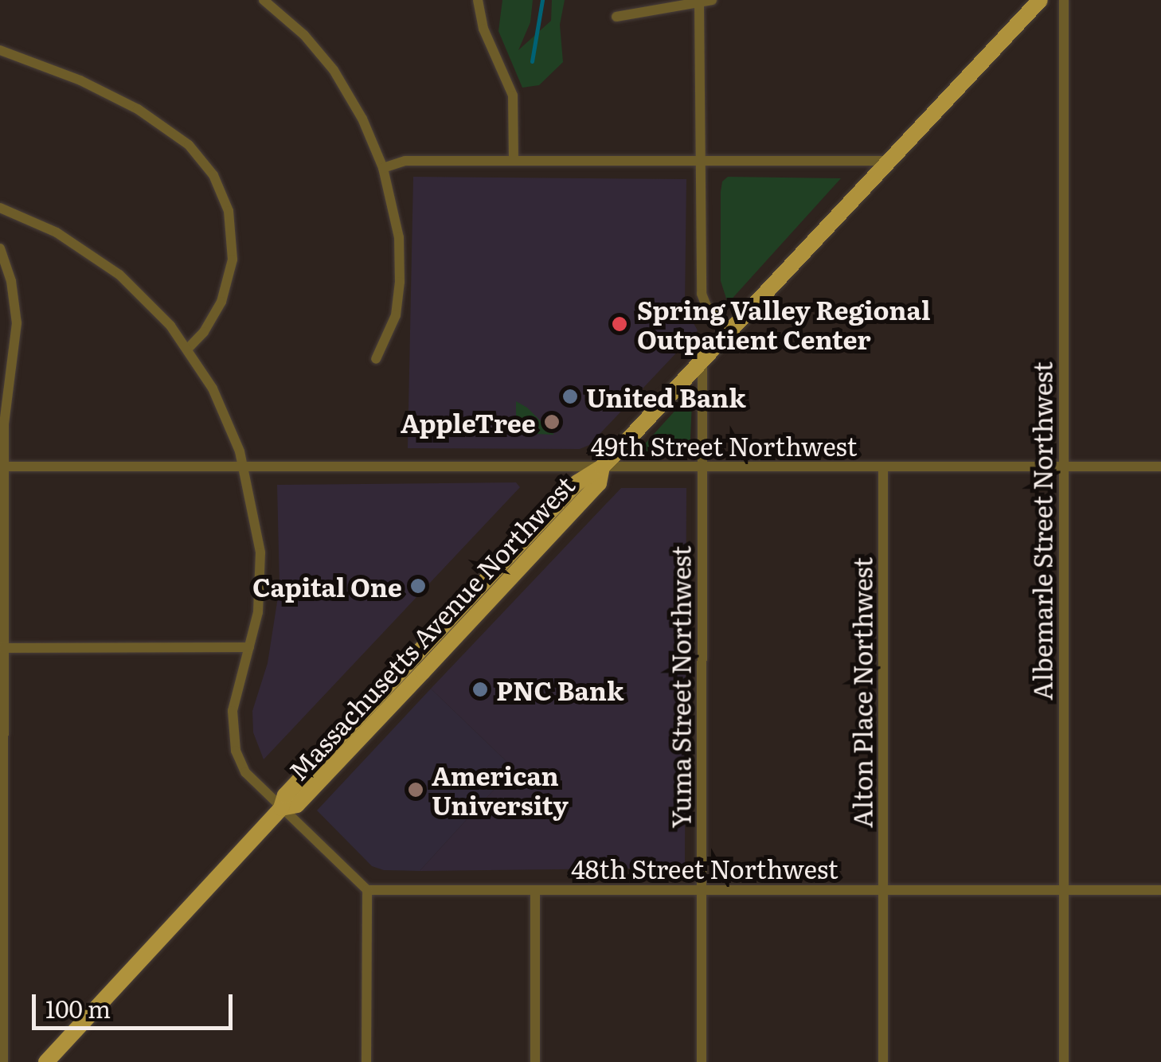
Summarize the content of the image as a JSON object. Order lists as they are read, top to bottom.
{
  "streets": {
    "main road": ["Massachusetts Avenue Northwest"],
    "street": [
      "49th Street Northwest",
      "Albemarle Street Northwest",
      "Yuma Street Northwest",
      "Alton Place Northwest",
      "48th Street Northwest"
    ]
  },
  "crossings": [
    ["49th Street Northwest", "Albemarle Street Northwest"],
    ["49th Street Northwest", "Massachusetts Avenue Northwest"],
    ["49th Street Northwest", "Yuma Street Northwest"],
    ["49th Street Northwest", "Alton Place Northwest"],
    ["Albemarle Street Northwest", "48th Street Northwest"],
    ["Massachusetts Avenue Northwest", "Yuma Street Northwest"],
    ["Yuma Street Northwest", "48th Street Northwest"],
    ["Alton Place Northwest", "48th Street Northwest"]
  ],
  "places": [
    "Spring Valley Regional Outpatient Center",
    "United Bank",
    "AppleTree",
    "Capital One",
    "PNC Bank",
    "American University"
  ],
  "scale_bar": "100 m"
}
